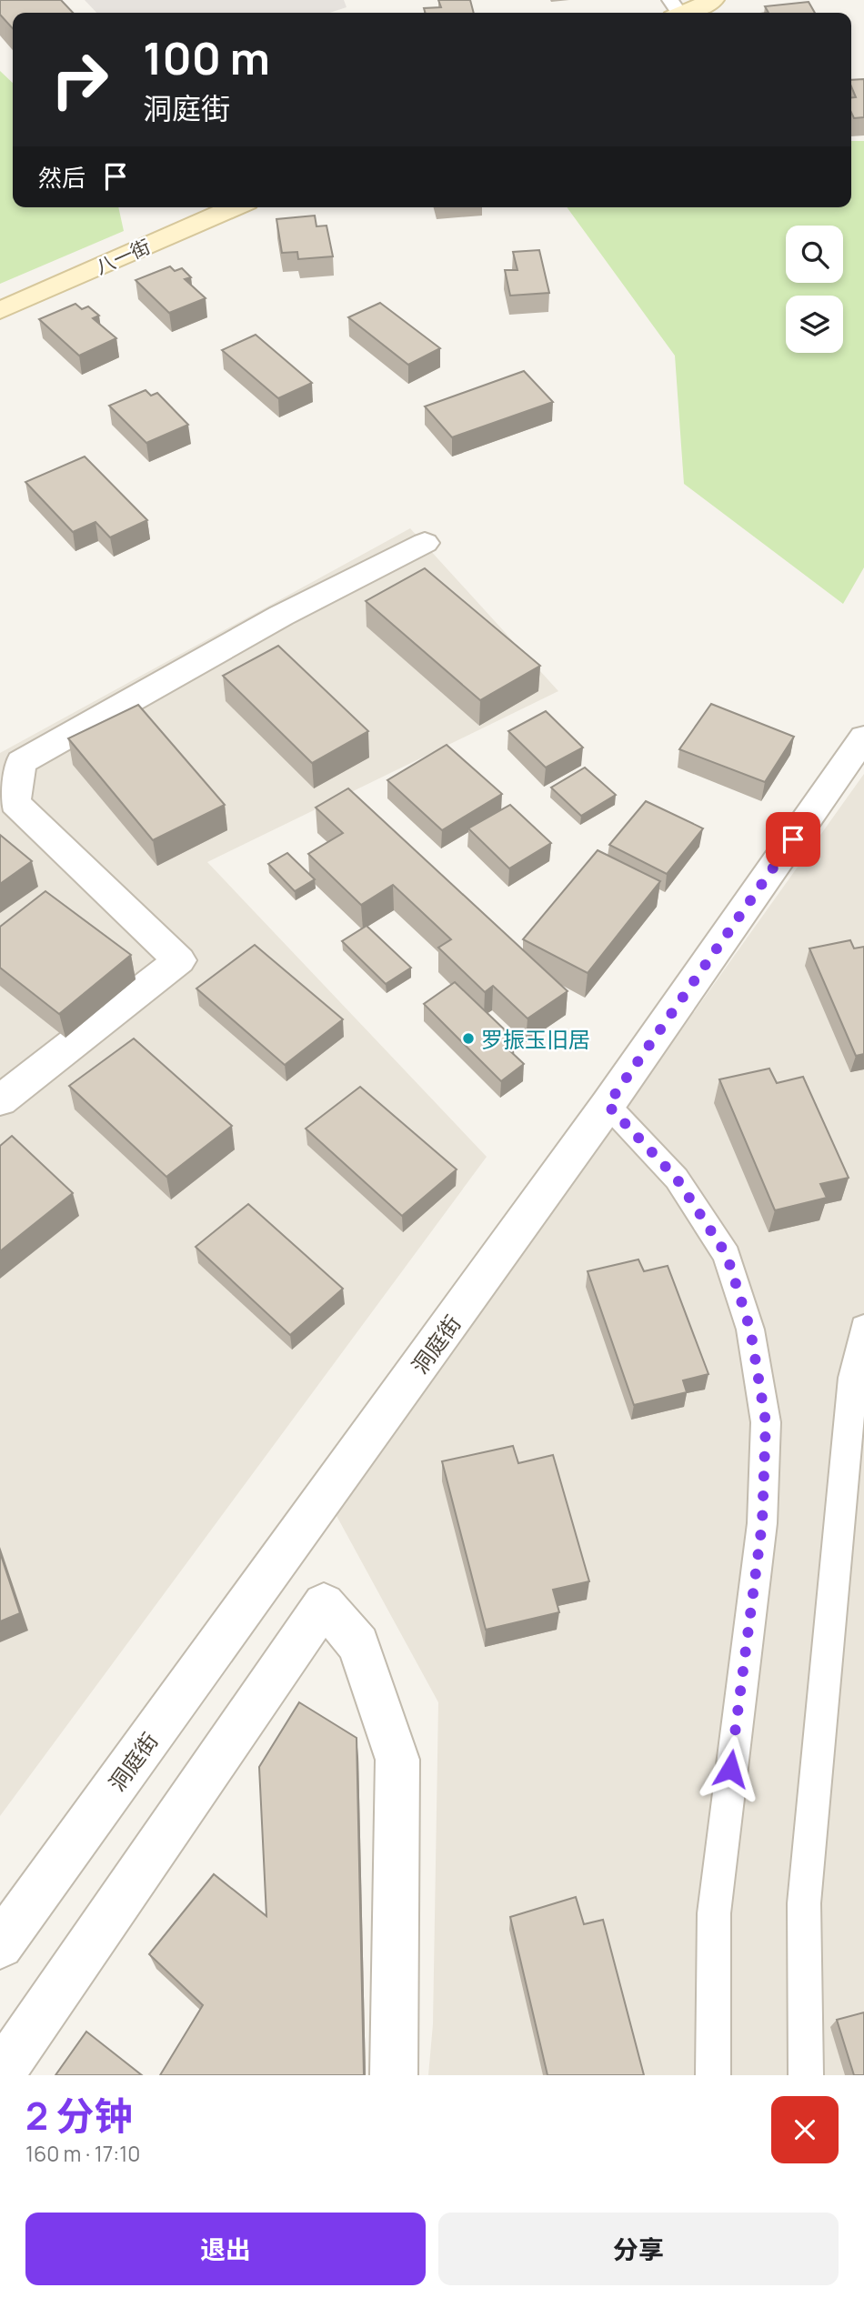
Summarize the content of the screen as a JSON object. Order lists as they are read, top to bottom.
{
  "streets": {
    "street": ["八一街", "洞庭街"]
  },
  "places": ["罗振玉旧居"],
  "page": {
    "turn": ["100 m", "洞庭街"],
    "then": "然后",
    "heading": ["2 分钟", "160 m · 17:10"],
    "buttons": ["退出", "分享"]
  }
}
